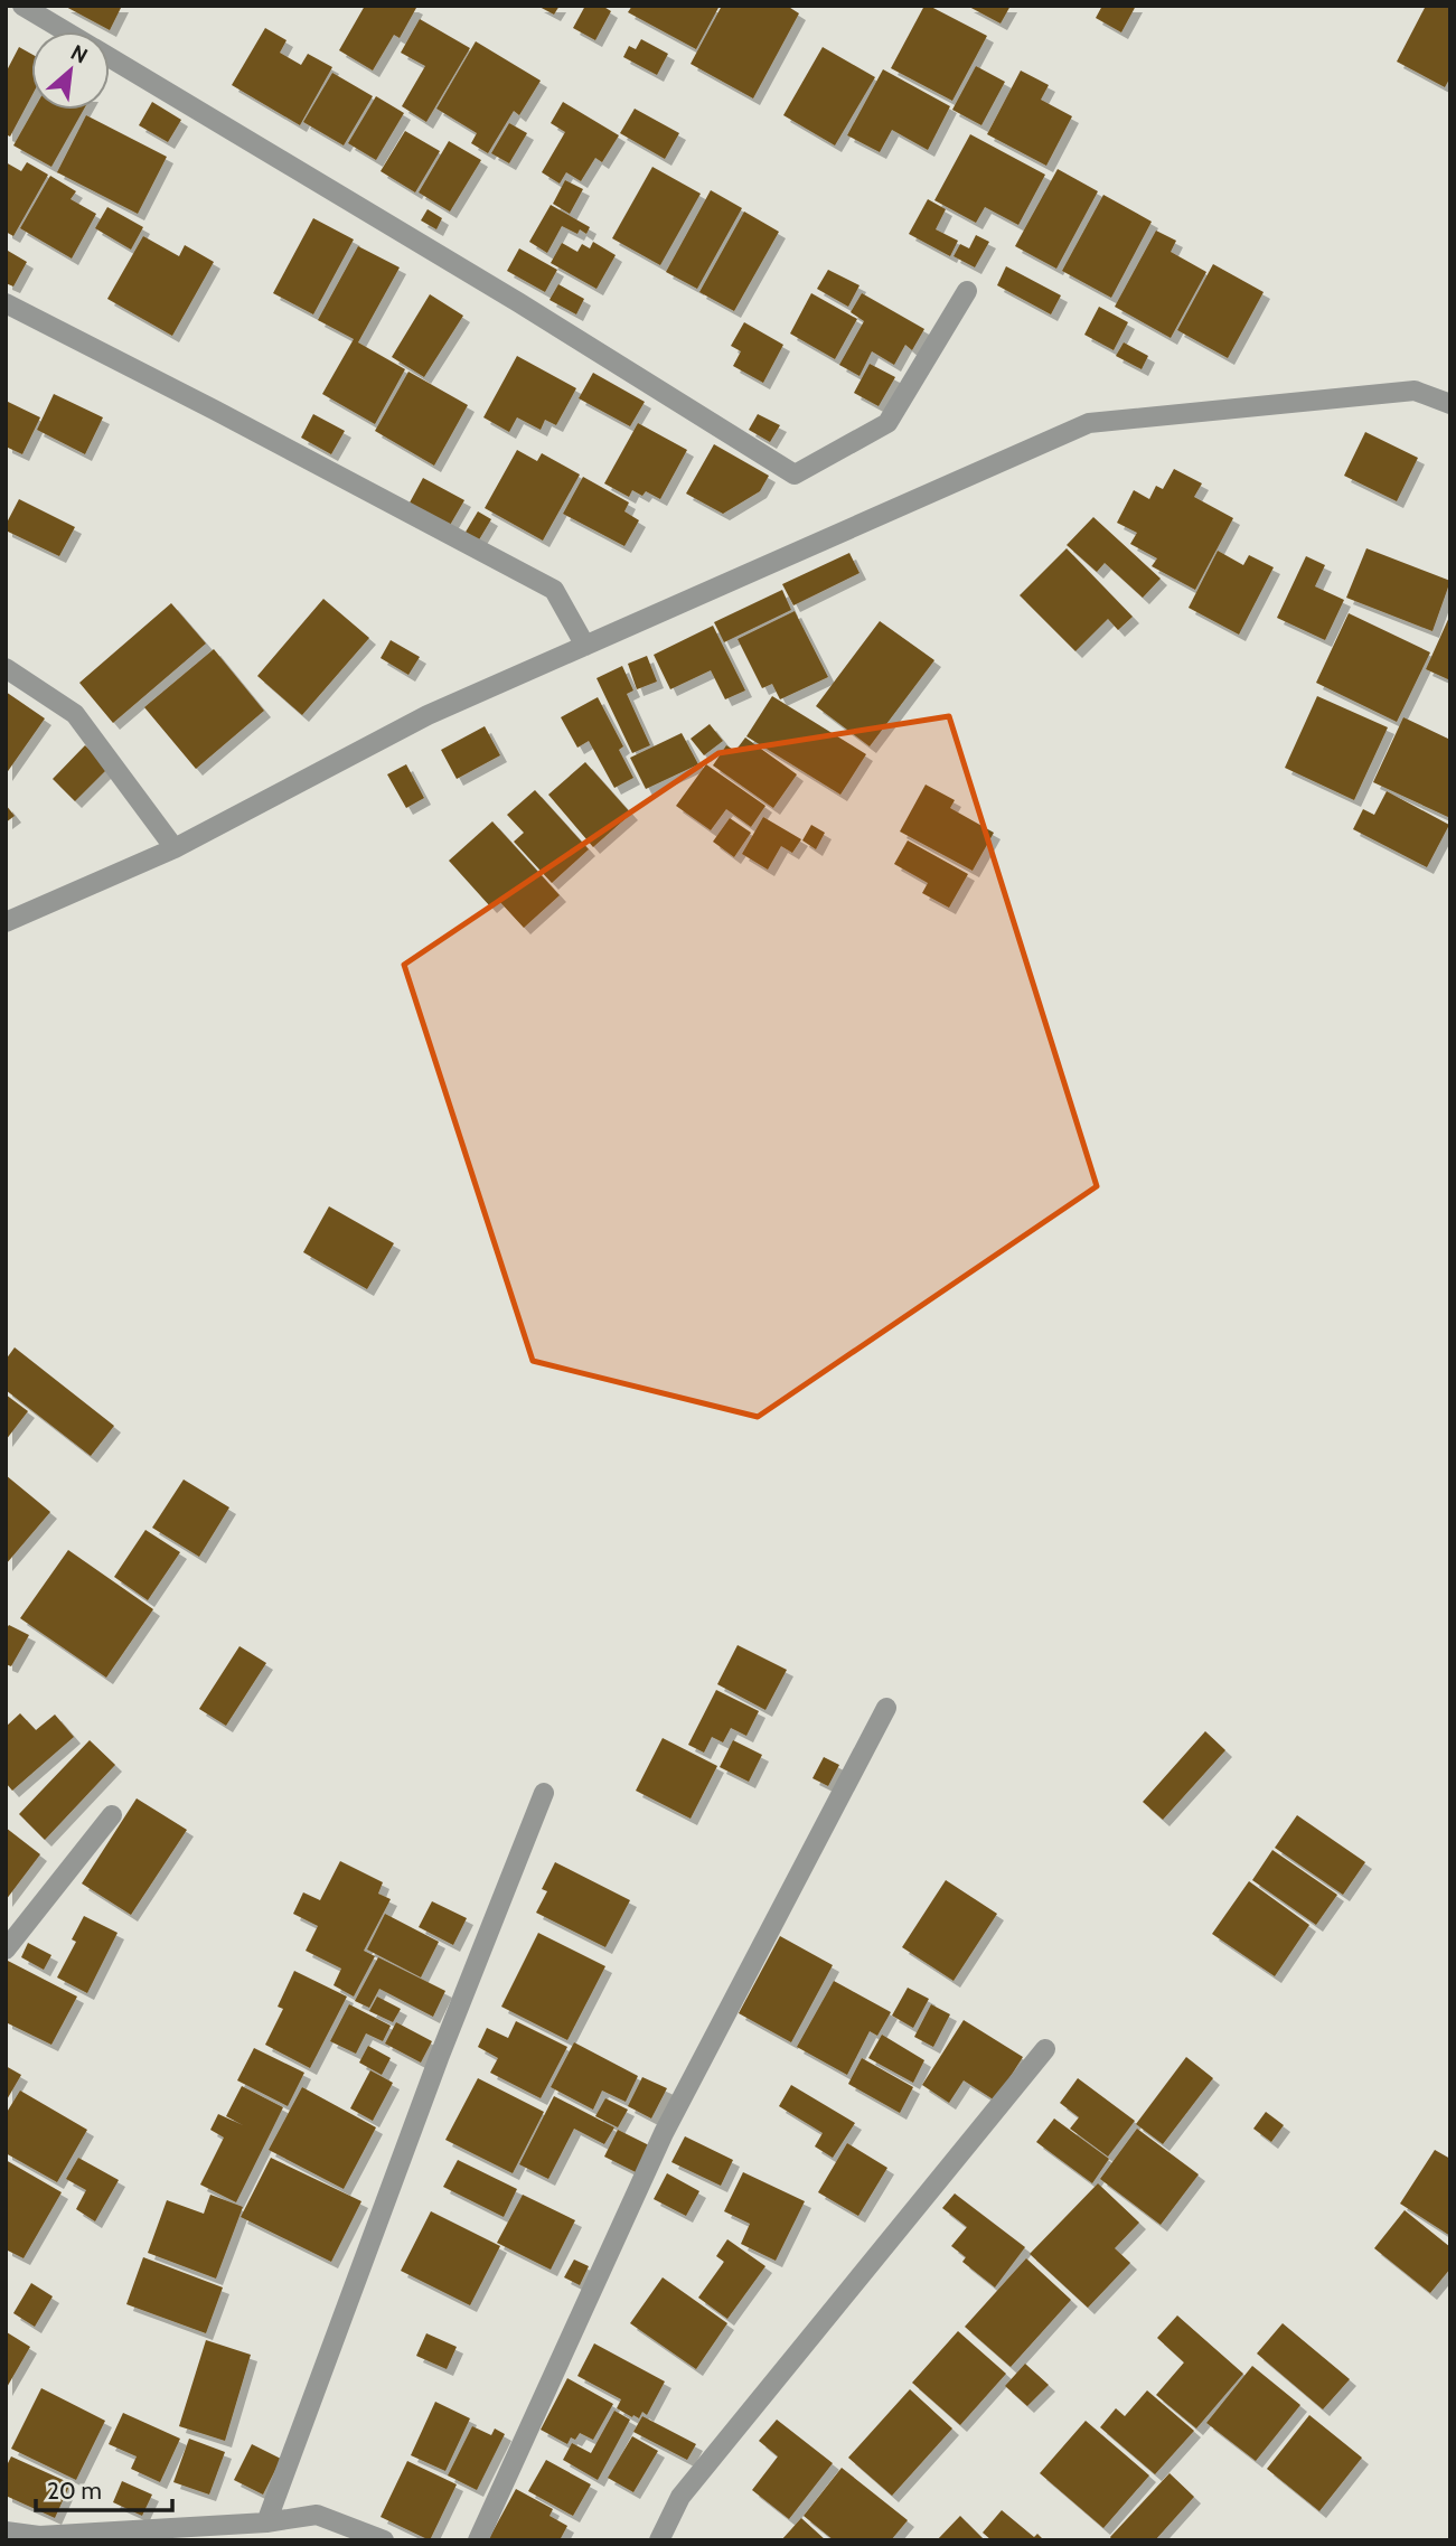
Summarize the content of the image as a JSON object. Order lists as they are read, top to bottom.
{
  "scale_bar": "20 m",
  "north": "top right"
}
